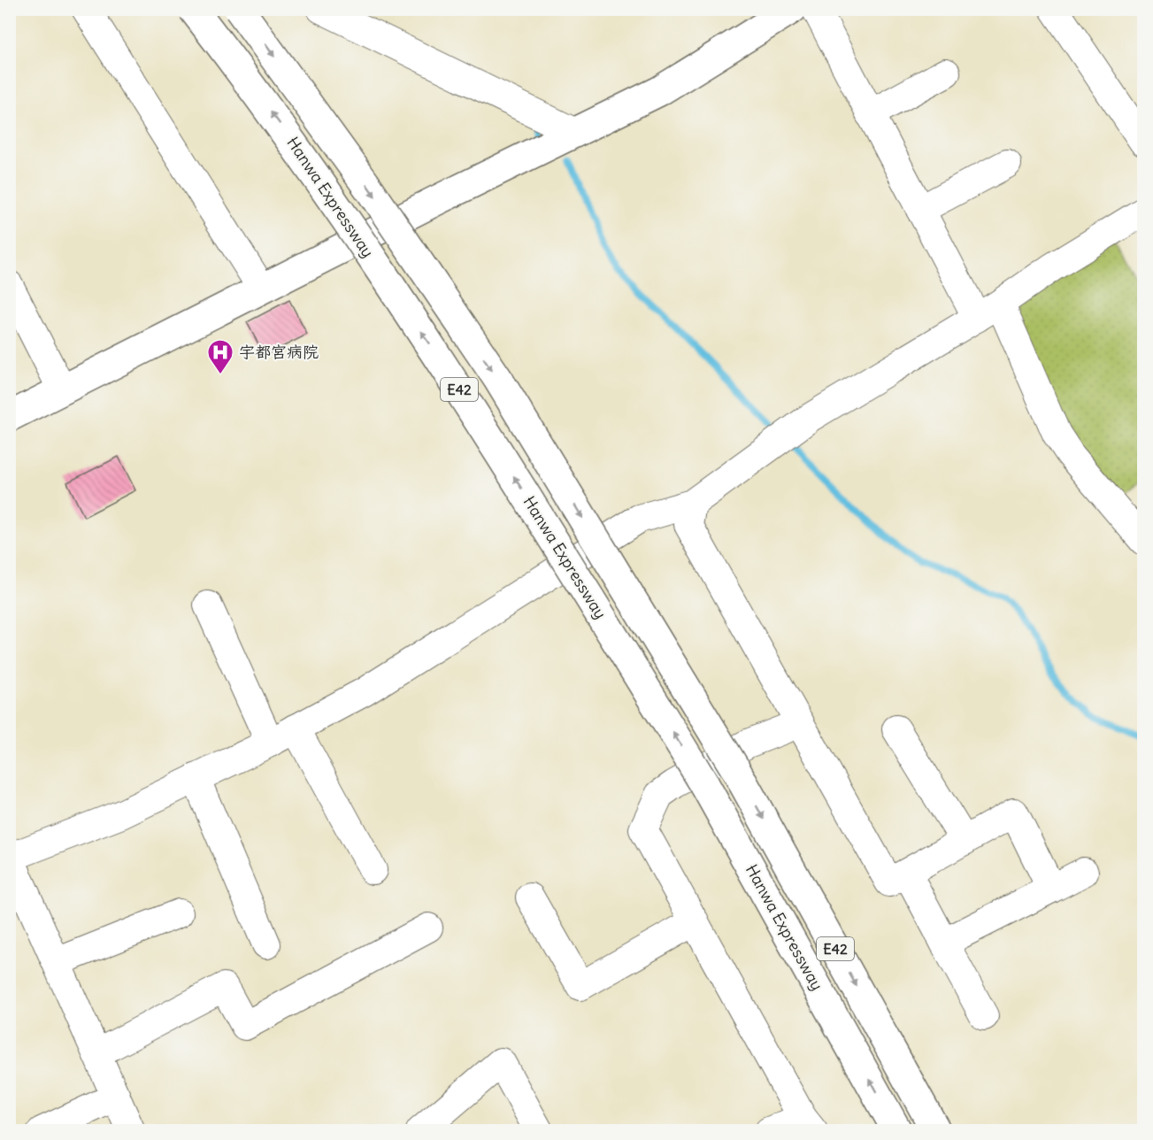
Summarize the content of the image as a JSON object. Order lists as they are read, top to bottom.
{
  "streets": {
    "main road": ["Hanwa Expressway", "E42"]
  },
  "places": {
    "hospital": ["宇都宮病院"]
  }
}
